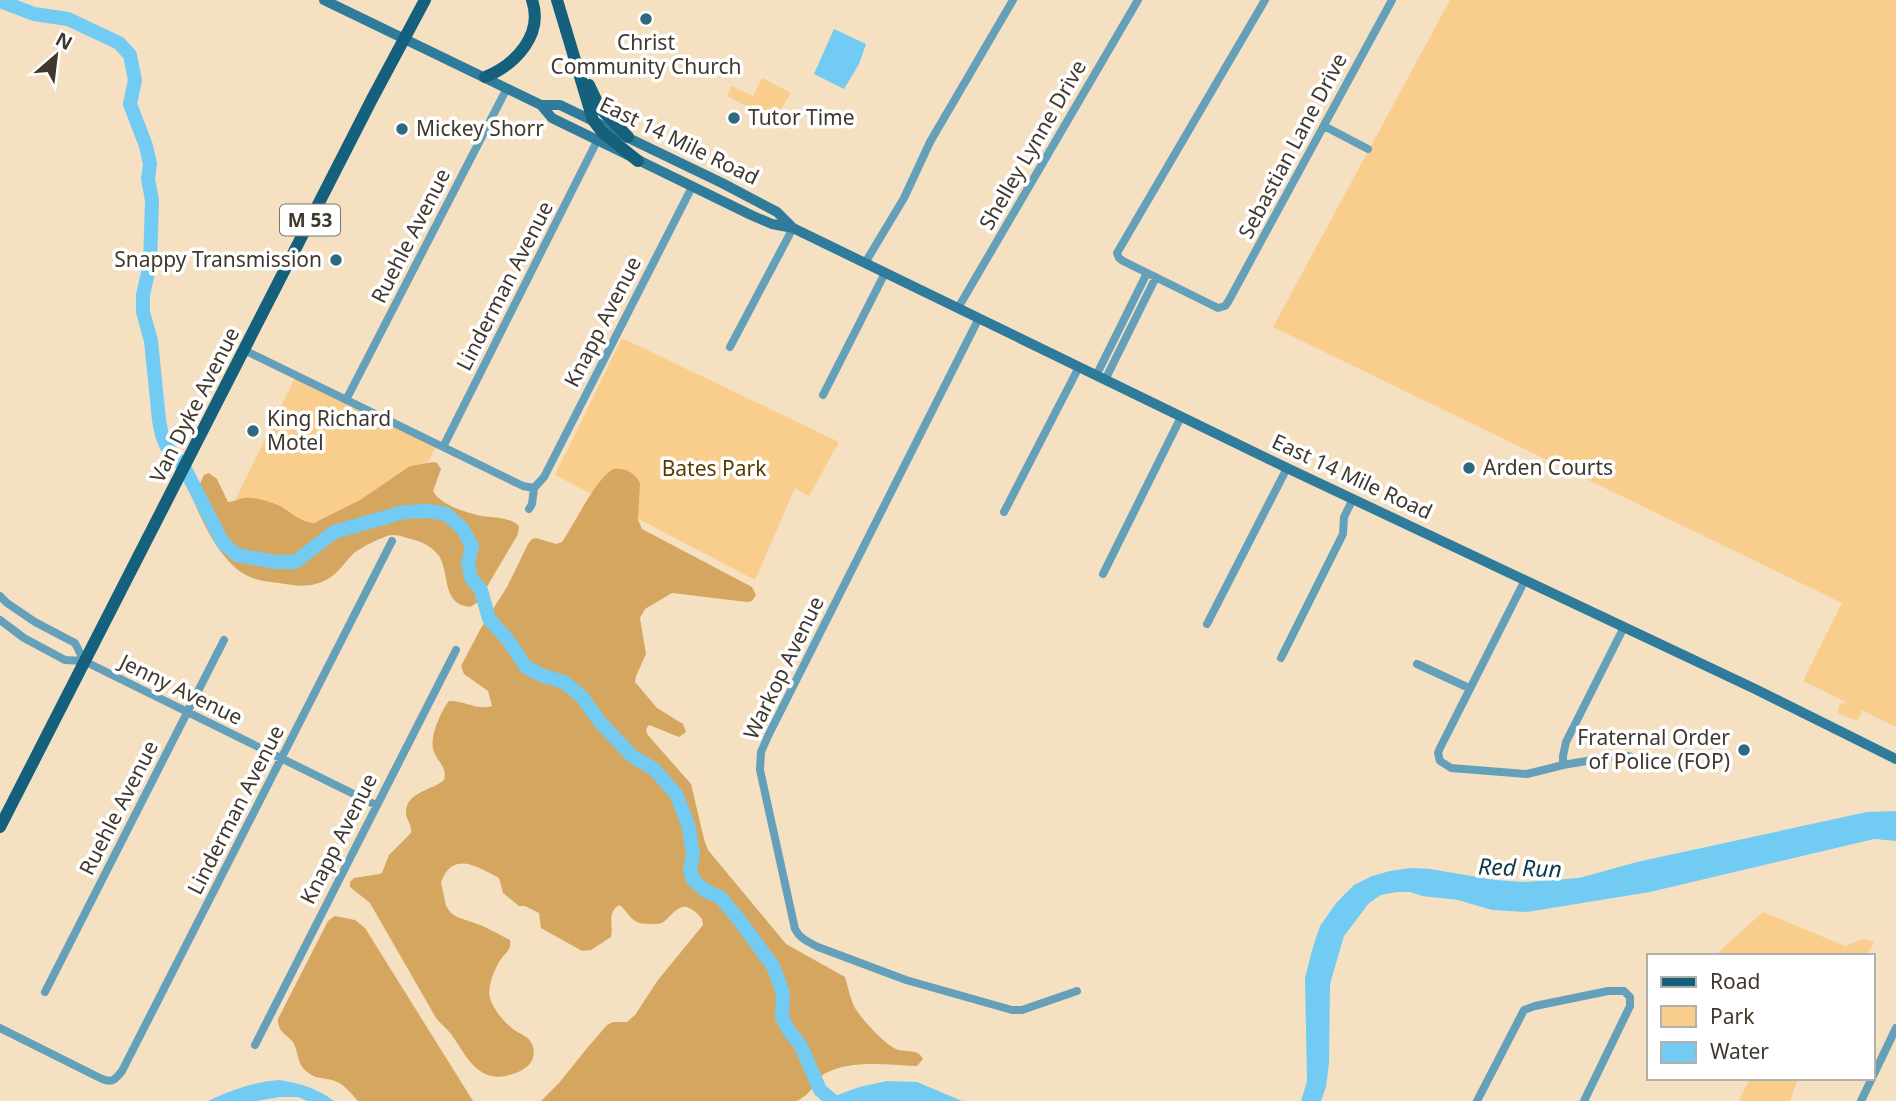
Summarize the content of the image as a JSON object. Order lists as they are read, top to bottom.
{
  "streets": {
    "main road": ["East 14 Mile Road", "M 53", "Van Dyke Avenue"],
    "street": [
      "Shelley Lynne Drive",
      "Sebastian Lane Drive",
      "Ruehle Avenue",
      "Linderman Avenue",
      "Knapp Avenue",
      "Warkop Avenue",
      "Jenny Avenue"
    ]
  },
  "crossings": [
    ["East 14 Mile Road", "Shelley Lynne Drive"],
    ["East 14 Mile Road", "Ruehle Avenue"],
    ["East 14 Mile Road", "Linderman Avenue"],
    ["East 14 Mile Road", "Knapp Avenue"],
    ["East 14 Mile Road", "Van Dyke Avenue"],
    ["East 14 Mile Road", "Warkop Avenue"],
    ["Ruehle Avenue", "Jenny Avenue"],
    ["Linderman Avenue", "Jenny Avenue"],
    ["Knapp Avenue", "Jenny Avenue"],
    ["Van Dyke Avenue", "Jenny Avenue"]
  ],
  "water": ["Red Run"],
  "parks": ["Bates Park"],
  "places": [
    "Christ Community Church",
    "Tutor Time",
    "Mickey Shorr",
    "Snappy Transmission",
    "King Richard Motel",
    "Arden Courts",
    "Fraternal Order of Police (FOP)"
  ],
  "legend": ["Road", "Park", "Water"],
  "north": "top right"
}
